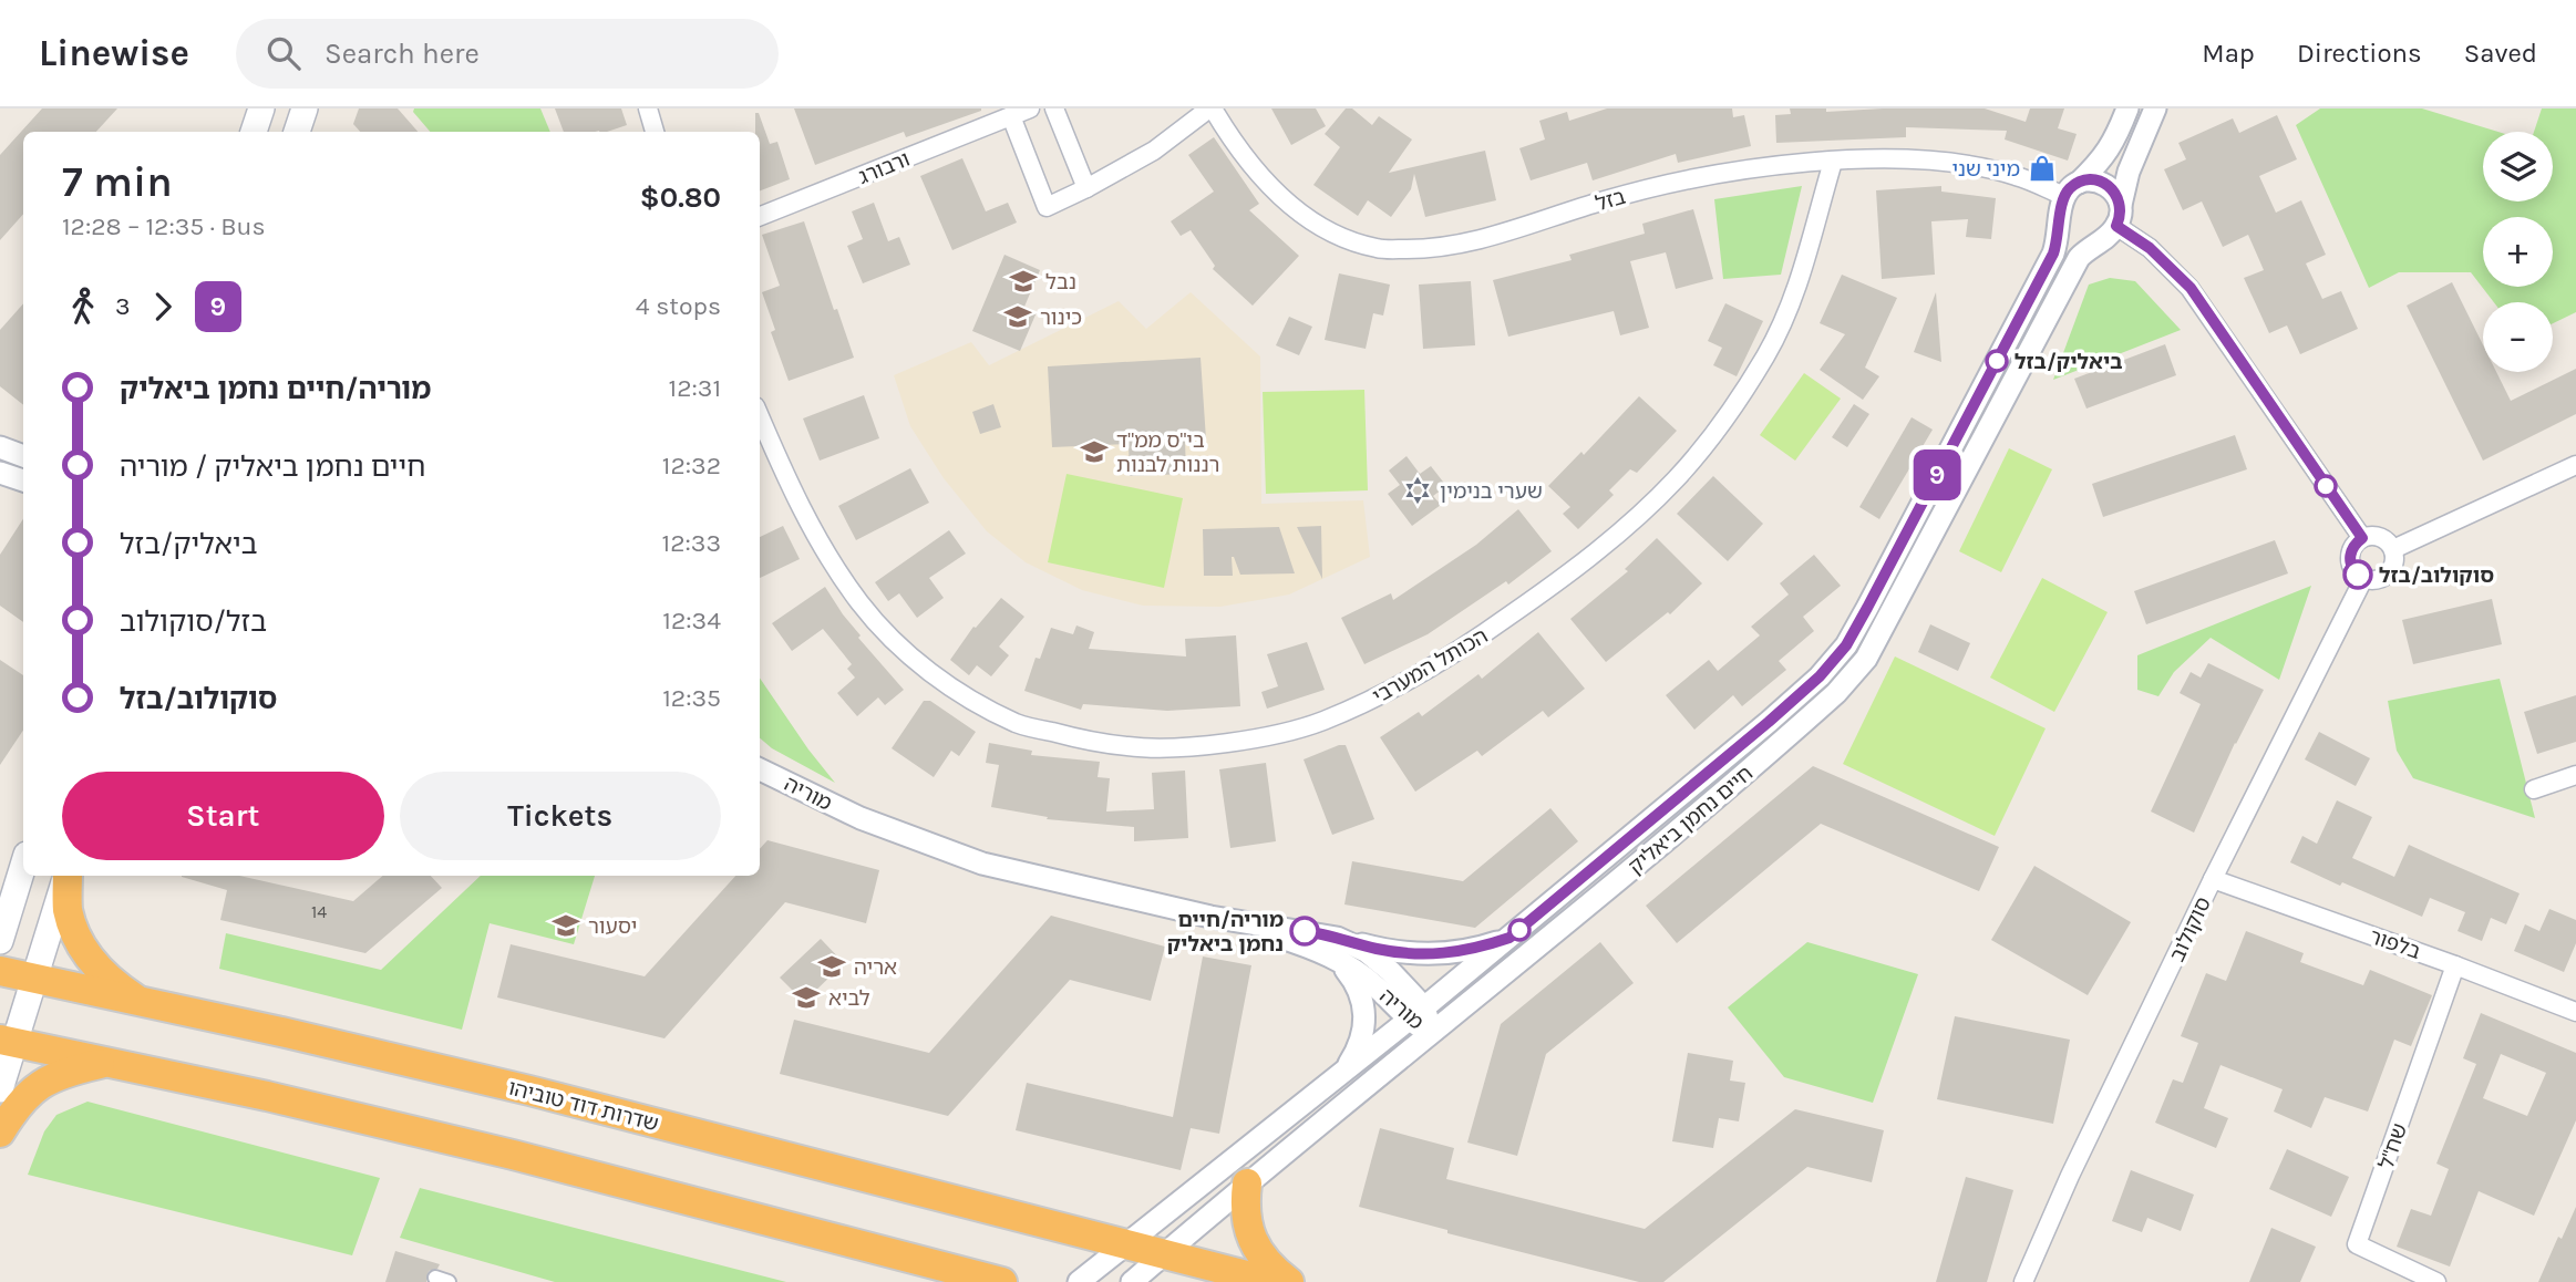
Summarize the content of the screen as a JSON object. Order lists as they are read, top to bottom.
{
  "streets": {
    "highway": ["שדרות דוד טוביהו"],
    "street": [
      "ורבורג",
      "בזל",
      "הכותל המערבי",
      "מוריה",
      "חיים נחמן ביאליק",
      "סוקולוב",
      "בלפור",
      "שח\"ל"
    ]
  },
  "crossings": [
    ["בזל", "הכותל המערבי"],
    ["בזל", "חיים נחמן ביאליק"],
    ["מוריה", "חיים נחמן ביאליק"],
    ["חיים נחמן ביאליק", "שדרות דוד טוביהו"],
    ["סוקולוב", "בלפור"],
    ["בלפור", "שח\"ל"]
  ],
  "places": {
    "shop": ["מיני שני"],
    "school or university": [
      "נבל",
      "כינור",
      "בי\"ס ממ\"ד רננות לבנות",
      "יסעור",
      "אריה",
      "לביא"
    ],
    "other": ["ביאליק/בזל", "סוקולוב/בזל", "מוריה/חיים נחמן ביאליק"],
    "synagogue": ["שערי בנימין"]
  },
  "lines": ["bus line 9"],
  "house_numbers": ["14"],
  "page": {
    "header": "Linewise",
    "search": "Search here",
    "nav": ["Map", "Directions", "Saved"],
    "on_map": "9",
    "map_buttons": ["+", "−"],
    "heading": ["7 min", "12:28 – 12:35 · Bus", "$0.80"],
    "legs": ["3", "9", "4 stops"],
    "list": [
      {
        "name": "מוריה/חיים נחמן ביאליק",
        "value": "12:31"
      },
      {
        "name": "חיים נחמן ביאליק / מוריה",
        "value": "12:32"
      },
      {
        "name": "ביאליק/בזל",
        "value": "12:33"
      },
      {
        "name": "בזל/סוקולוב",
        "value": "12:34"
      },
      {
        "name": "סוקולוב/בזל",
        "value": "12:35"
      }
    ],
    "buttons": ["Start", "Tickets"]
  }
}
